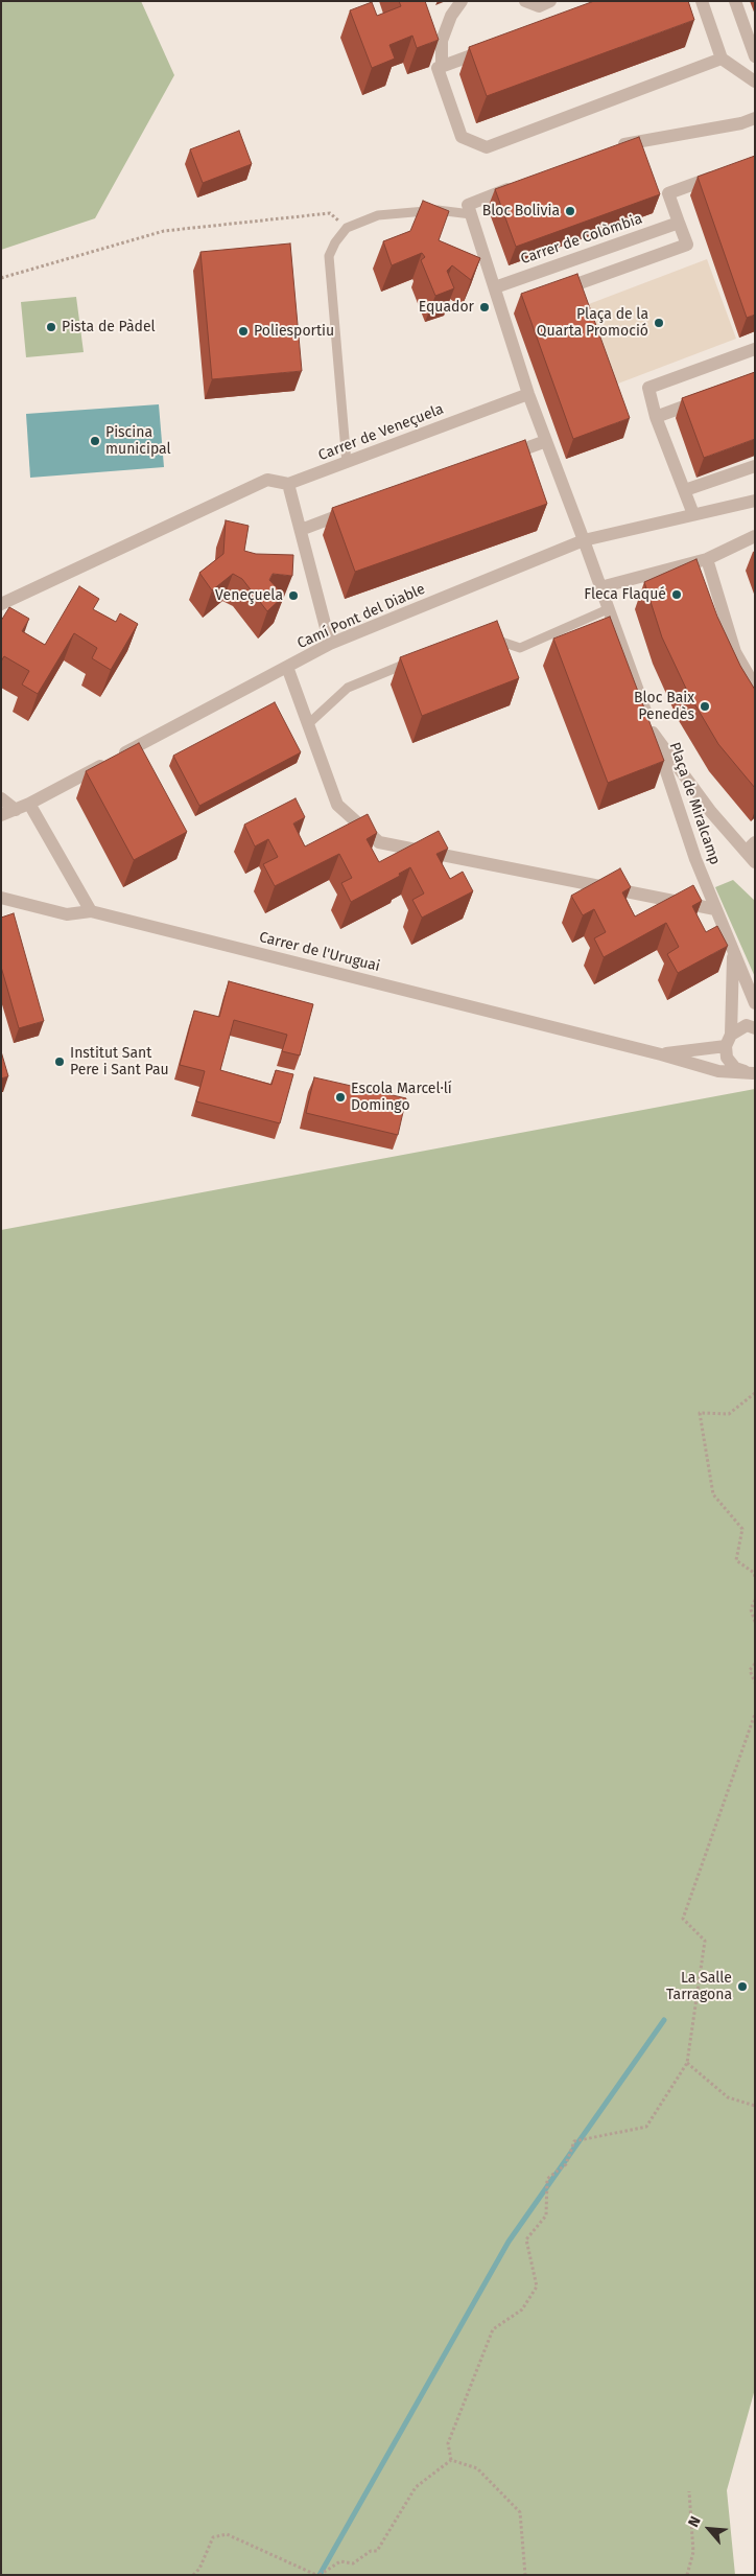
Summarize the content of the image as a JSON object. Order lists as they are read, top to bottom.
{
  "streets": {
    "street": [
      "Carrer de Colòmbia",
      "Carrer de Veneçuela",
      "Camí Pont del Diable",
      "Plaça de Miralcamp",
      "Carrer de l'Uruguai"
    ]
  },
  "places": [
    "Bloc Bolivia",
    "Equador",
    "Plaça de la Quarta Promoció",
    "Pista de Pàdel",
    "Poliesportiu",
    "Piscina municipal",
    "Fleca Flaqué",
    "Veneçuela",
    "Bloc Baix Penedès",
    "Institut Sant Pere i Sant Pau",
    "Escola Marcel·lí Domingo",
    "La Salle Tarragona"
  ],
  "north": "top left"
}
